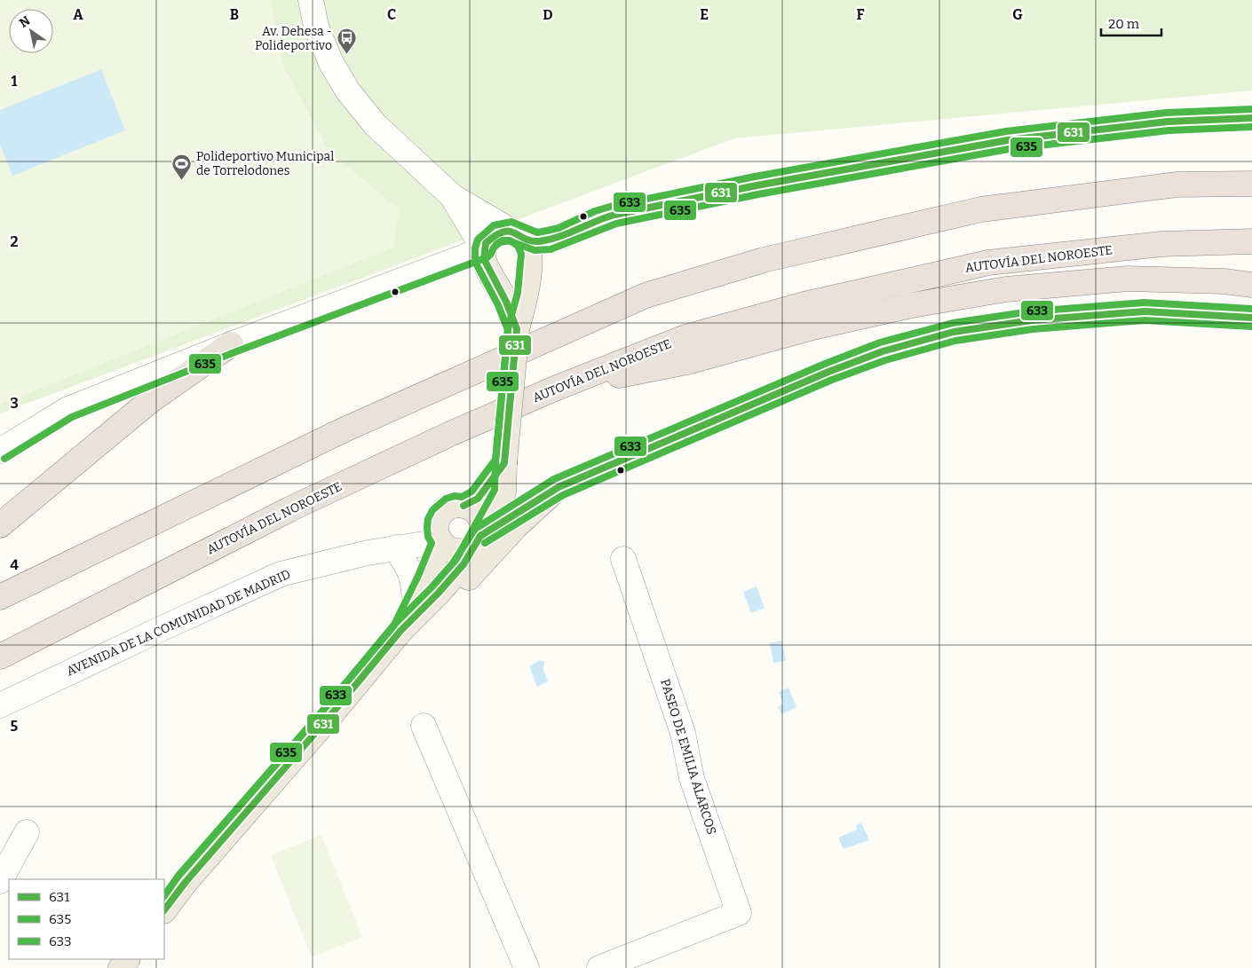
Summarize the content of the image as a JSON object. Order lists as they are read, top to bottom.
{
  "streets": {
    "highway": ["AUTOVÍA DEL NOROESTE"],
    "street": ["AVENIDA DE LA COMUNIDAD DE MADRID", "PASEO DE EMILIA ALARCOS"]
  },
  "places": {
    "bus stop": ["Av. Dehesa - Polideportivo"],
    "sports": ["Polideportivo Municipal de Torrelodones"]
  },
  "lines": ["transit line 633", "transit line 631", "transit line 635"],
  "legend": ["631", "635", "633"],
  "scale_bar": "20 m",
  "north": "top left",
  "grid": {
    "columns": [
      "A",
      "B",
      "C",
      "D",
      "E",
      "F",
      "G"
    ],
    "rows": [
      "1",
      "2",
      "3",
      "4",
      "5"
    ]
  }
}
